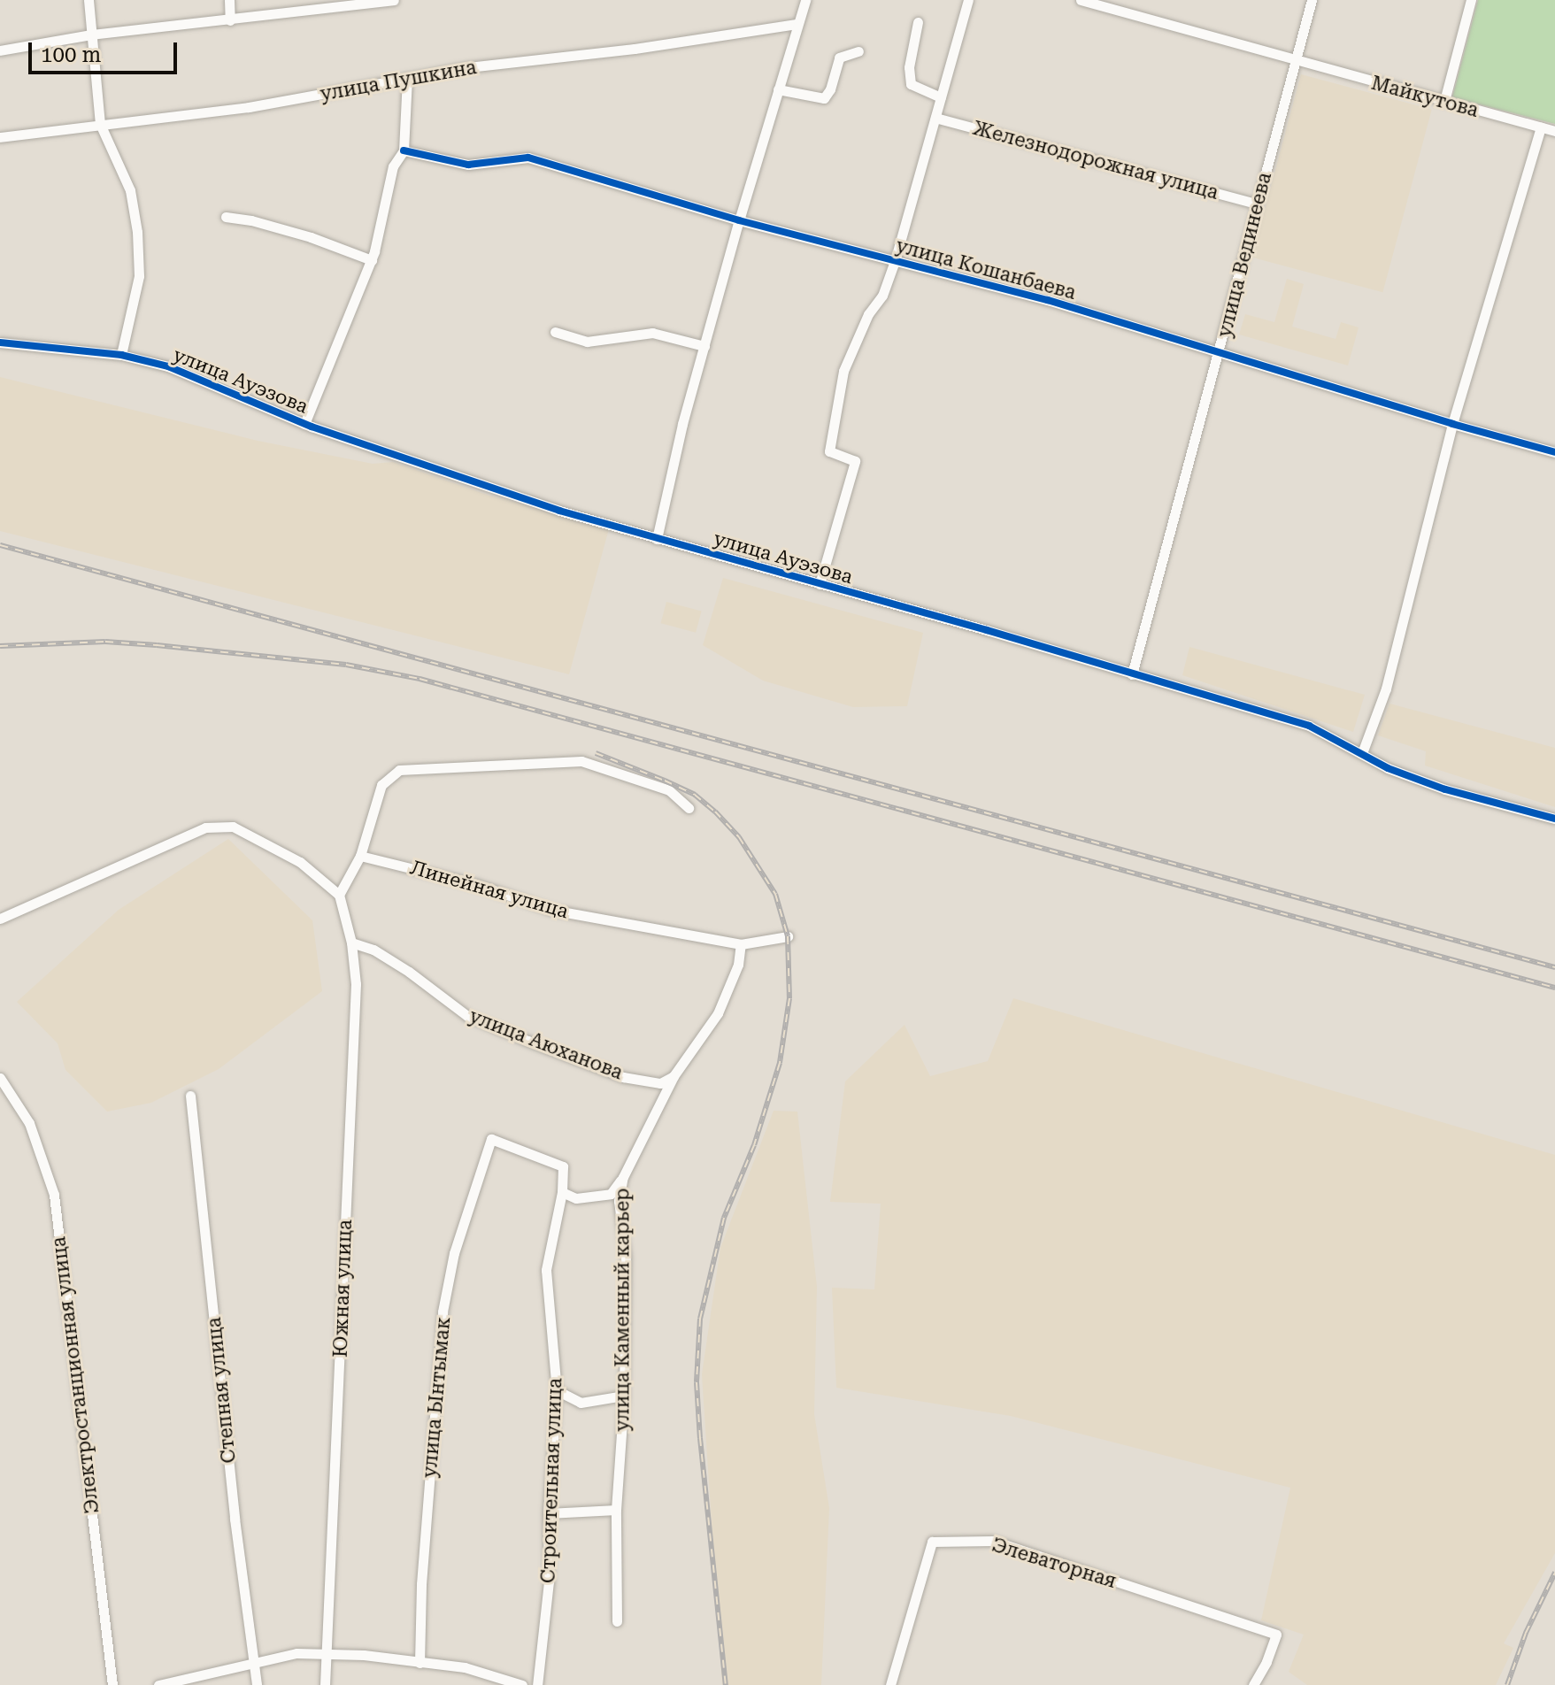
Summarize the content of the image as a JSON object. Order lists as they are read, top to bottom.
{
  "streets": {
    "street": [
      "улица Пушкина",
      "Майкутова",
      "Железнодорожная улица",
      "улица Вединеева",
      "улица Кошанбаева",
      "улица Ауэзова",
      "Линейная улица",
      "улица Аюханова",
      "Южная улица",
      "улица Каменный карьер",
      "Электростанционная улица",
      "Степная улица",
      "улица Ынтымак",
      "Строительная улица",
      "Элеваторная"
    ]
  },
  "crossings": [
    ["Майкутова", "улица Вединеева"],
    ["Железнодорожная улица", "улица Вединеева"],
    ["улица Вединеева", "улица Кошанбаева"],
    ["улица Вединеева", "улица Ауэзова"],
    ["Линейная улица", "улица Каменный карьер"],
    ["улица Аюханова", "Южная улица"],
    ["улица Аюханова", "улица Каменный карьер"],
    ["улица Ынтымак", "Строительная улица"]
  ],
  "scale_bar": "100 m"
}
